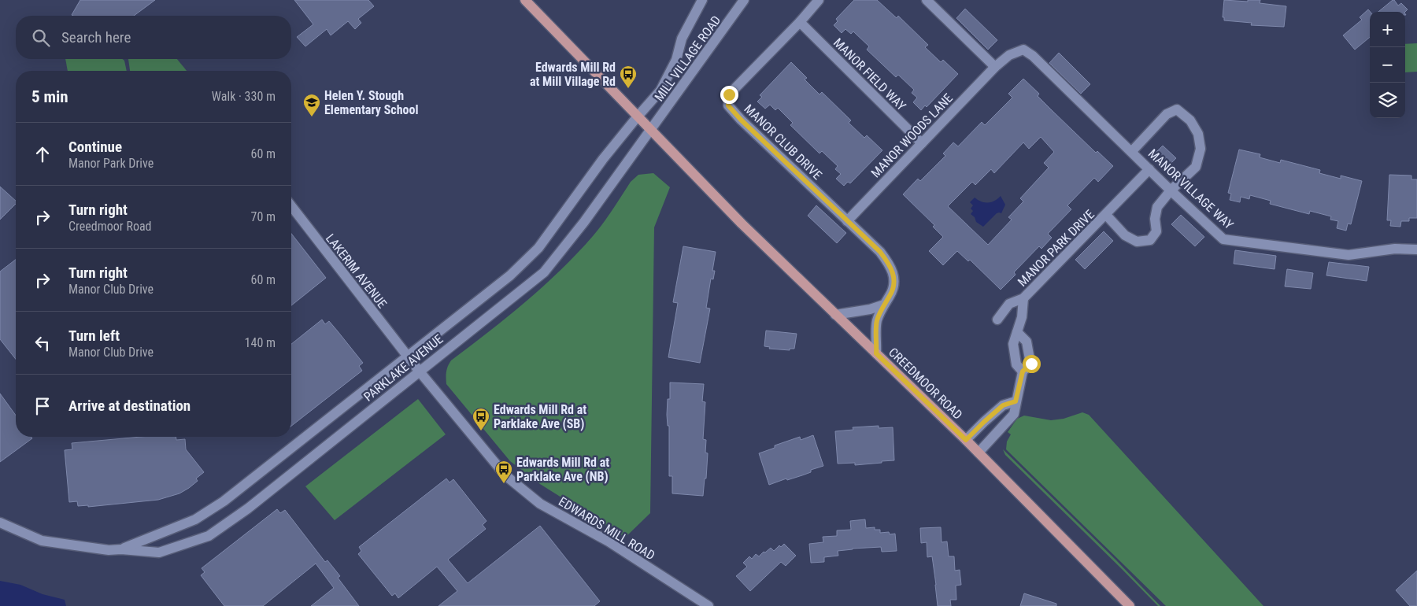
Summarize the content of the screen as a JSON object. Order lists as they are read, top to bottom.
{
  "streets": {
    "main road": ["CREEDMOOR ROAD"],
    "street": [
      "MILL VILLAGE ROAD",
      "MANOR FIELD WAY",
      "MANOR WOODS LANE",
      "MANOR CLUB DRIVE",
      "MANOR VILLAGE WAY",
      "MANOR PARK DRIVE",
      "LAKERIM AVENUE",
      "PARKLAKE AVENUE",
      "EDWARDS MILL ROAD"
    ]
  },
  "crossings": [
    ["MILL VILLAGE ROAD", "PARKLAKE AVENUE"],
    ["MILL VILLAGE ROAD", "CREEDMOOR ROAD"],
    ["MANOR FIELD WAY", "MANOR WOODS LANE"],
    ["MANOR FIELD WAY", "MANOR CLUB DRIVE"],
    ["MANOR WOODS LANE", "MANOR CLUB DRIVE"],
    ["MANOR WOODS LANE", "MANOR VILLAGE WAY"],
    ["MANOR CLUB DRIVE", "CREEDMOOR ROAD"],
    ["MANOR VILLAGE WAY", "MANOR PARK DRIVE"],
    ["LAKERIM AVENUE", "PARKLAKE AVENUE"],
    ["LAKERIM AVENUE", "EDWARDS MILL ROAD"],
    ["PARKLAKE AVENUE", "CREEDMOOR ROAD"],
    ["PARKLAKE AVENUE", "EDWARDS MILL ROAD"]
  ],
  "places": {
    "bus stop": ["Edwards Mill Rd at Mill Village Rd", "Edwards Mill Rd at Parklake Ave (SB)", "Edwards Mill Rd at Parklake Ave (NB)"],
    "school or university": ["Helen Y. Stough Elementary School"]
  },
  "page": {
    "map_buttons": ["+", "−"],
    "search": "Search here",
    "heading": ["5 min", "Walk · 330 m"],
    "list": [
      ["Continue", "Manor Park Drive", "60 m"],
      ["Turn right", "Creedmoor Road", "70 m"],
      ["Turn right", "Manor Club Drive", "60 m"],
      ["Turn left", "Manor Club Drive", "140 m"],
      "Arrive at destination"
    ]
  }
}
